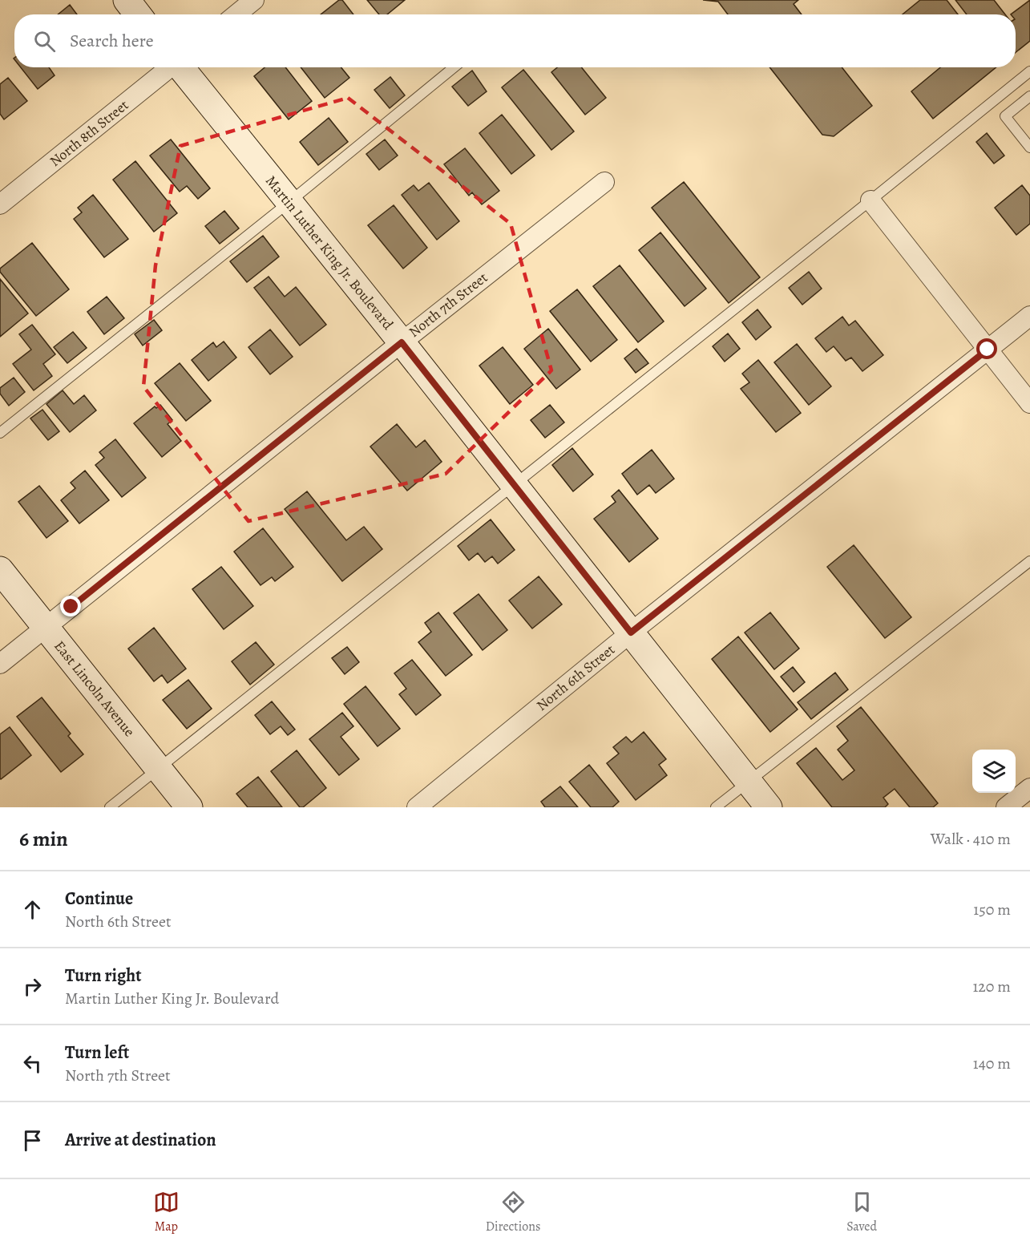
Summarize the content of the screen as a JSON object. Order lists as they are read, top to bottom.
{
  "streets": {
    "main road": ["Martin Luther King Jr. Boulevard", "East Lincoln Avenue"],
    "street": ["North 8th Street", "North 7th Street", "North 6th Street"]
  },
  "crossings": [
    ["Martin Luther King Jr. Boulevard", "North 7th Street"],
    ["Martin Luther King Jr. Boulevard", "North 6th Street"],
    ["North 7th Street", "East Lincoln Avenue"]
  ],
  "page": {
    "search": "Search here",
    "heading": ["6 min", "Walk · 410 m"],
    "list": [
      ["Continue", "North 6th Street", "150 m"],
      ["Turn right", "Martin Luther King Jr. Boulevard", "120 m"],
      ["Turn left", "North 7th Street", "140 m"],
      "Arrive at destination"
    ],
    "nav": ["Map", "Directions", "Saved"]
  }
}
